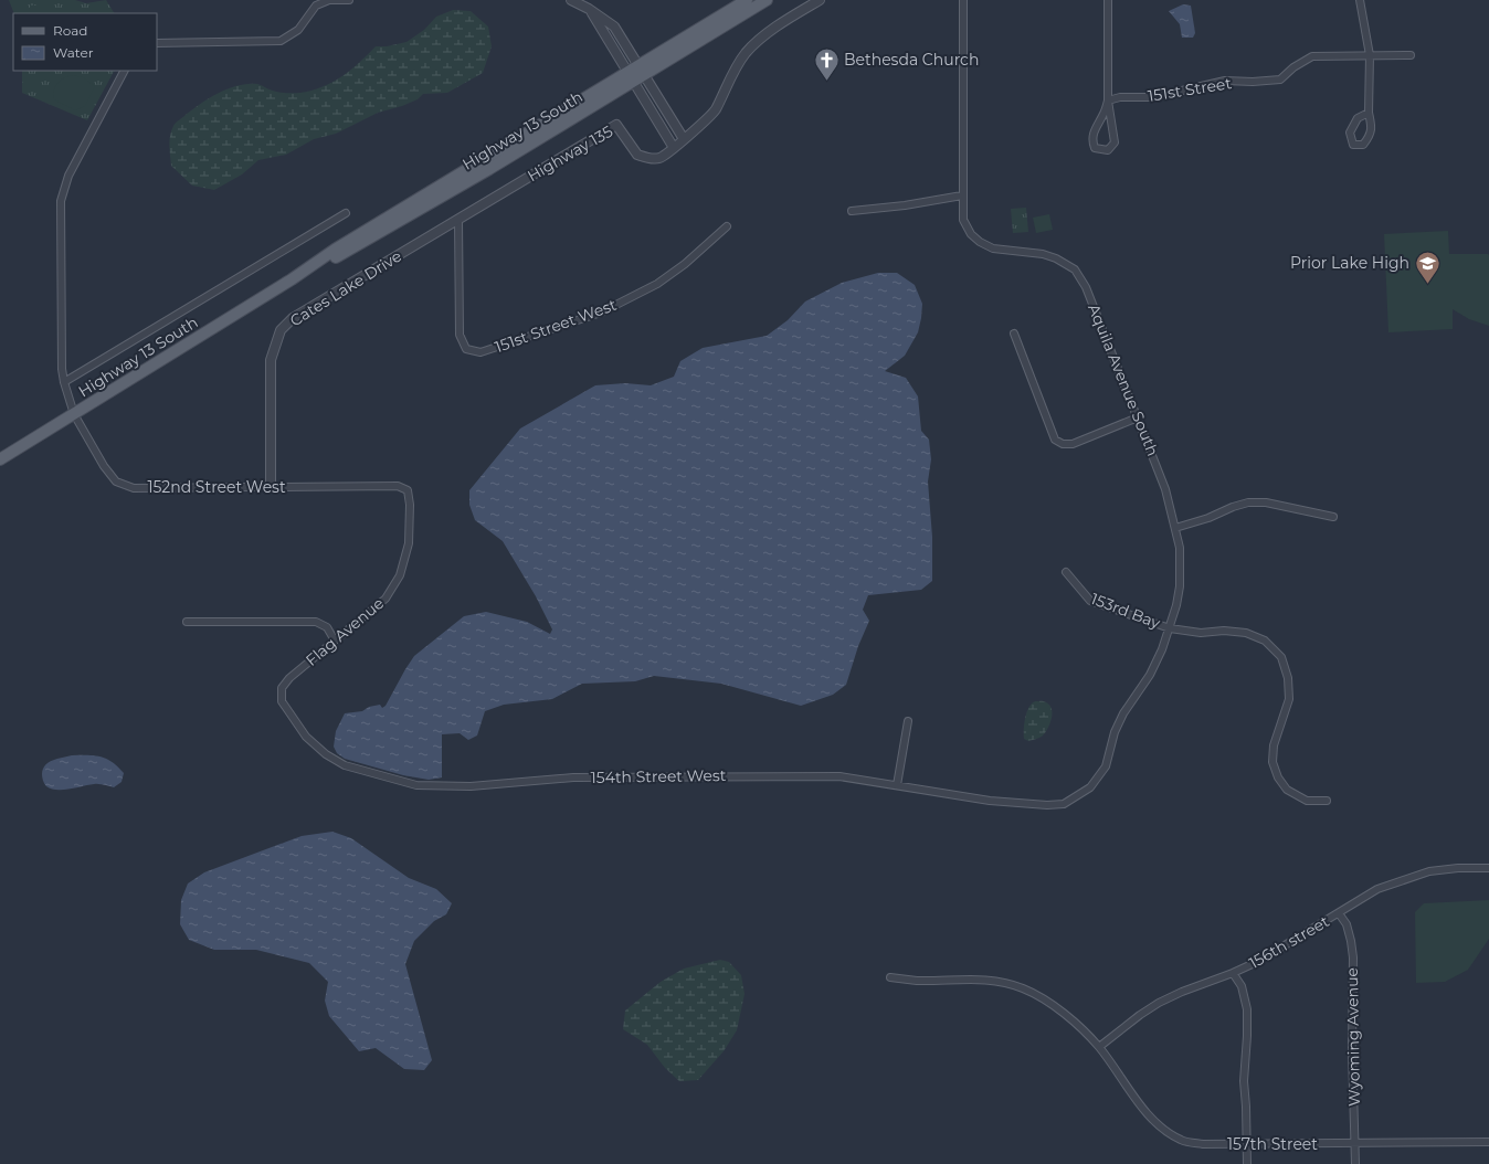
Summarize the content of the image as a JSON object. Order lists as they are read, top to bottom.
{
  "streets": {
    "main road": ["Highway 13 South"],
    "street": [
      "151st Street",
      "Highway 135",
      "Cates Lake Drive",
      "151st Street West",
      "Aquila Avenue South",
      "152nd Street West",
      "153rd Bay",
      "Flag Avenue",
      "154th Street West",
      "156th street",
      "Wyoming Avenue",
      "157th Street"
    ]
  },
  "crossings": [
    ["Highway 13 South", "152nd Street West"],
    ["Highway 135", "Cates Lake Drive"],
    ["Highway 135", "151st Street West"],
    ["Cates Lake Drive", "151st Street West"],
    ["Cates Lake Drive", "152nd Street West"],
    ["Aquila Avenue South", "153rd Bay"],
    ["Aquila Avenue South", "154th Street West"],
    ["152nd Street West", "Flag Avenue"],
    ["Flag Avenue", "154th Street West"],
    ["156th street", "Wyoming Avenue"],
    ["156th street", "157th Street"],
    ["Wyoming Avenue", "157th Street"]
  ],
  "places": {
    "church": ["Bethesda Church"],
    "school or university": ["Prior Lake High"]
  },
  "legend": ["Road", "Water"]
}
